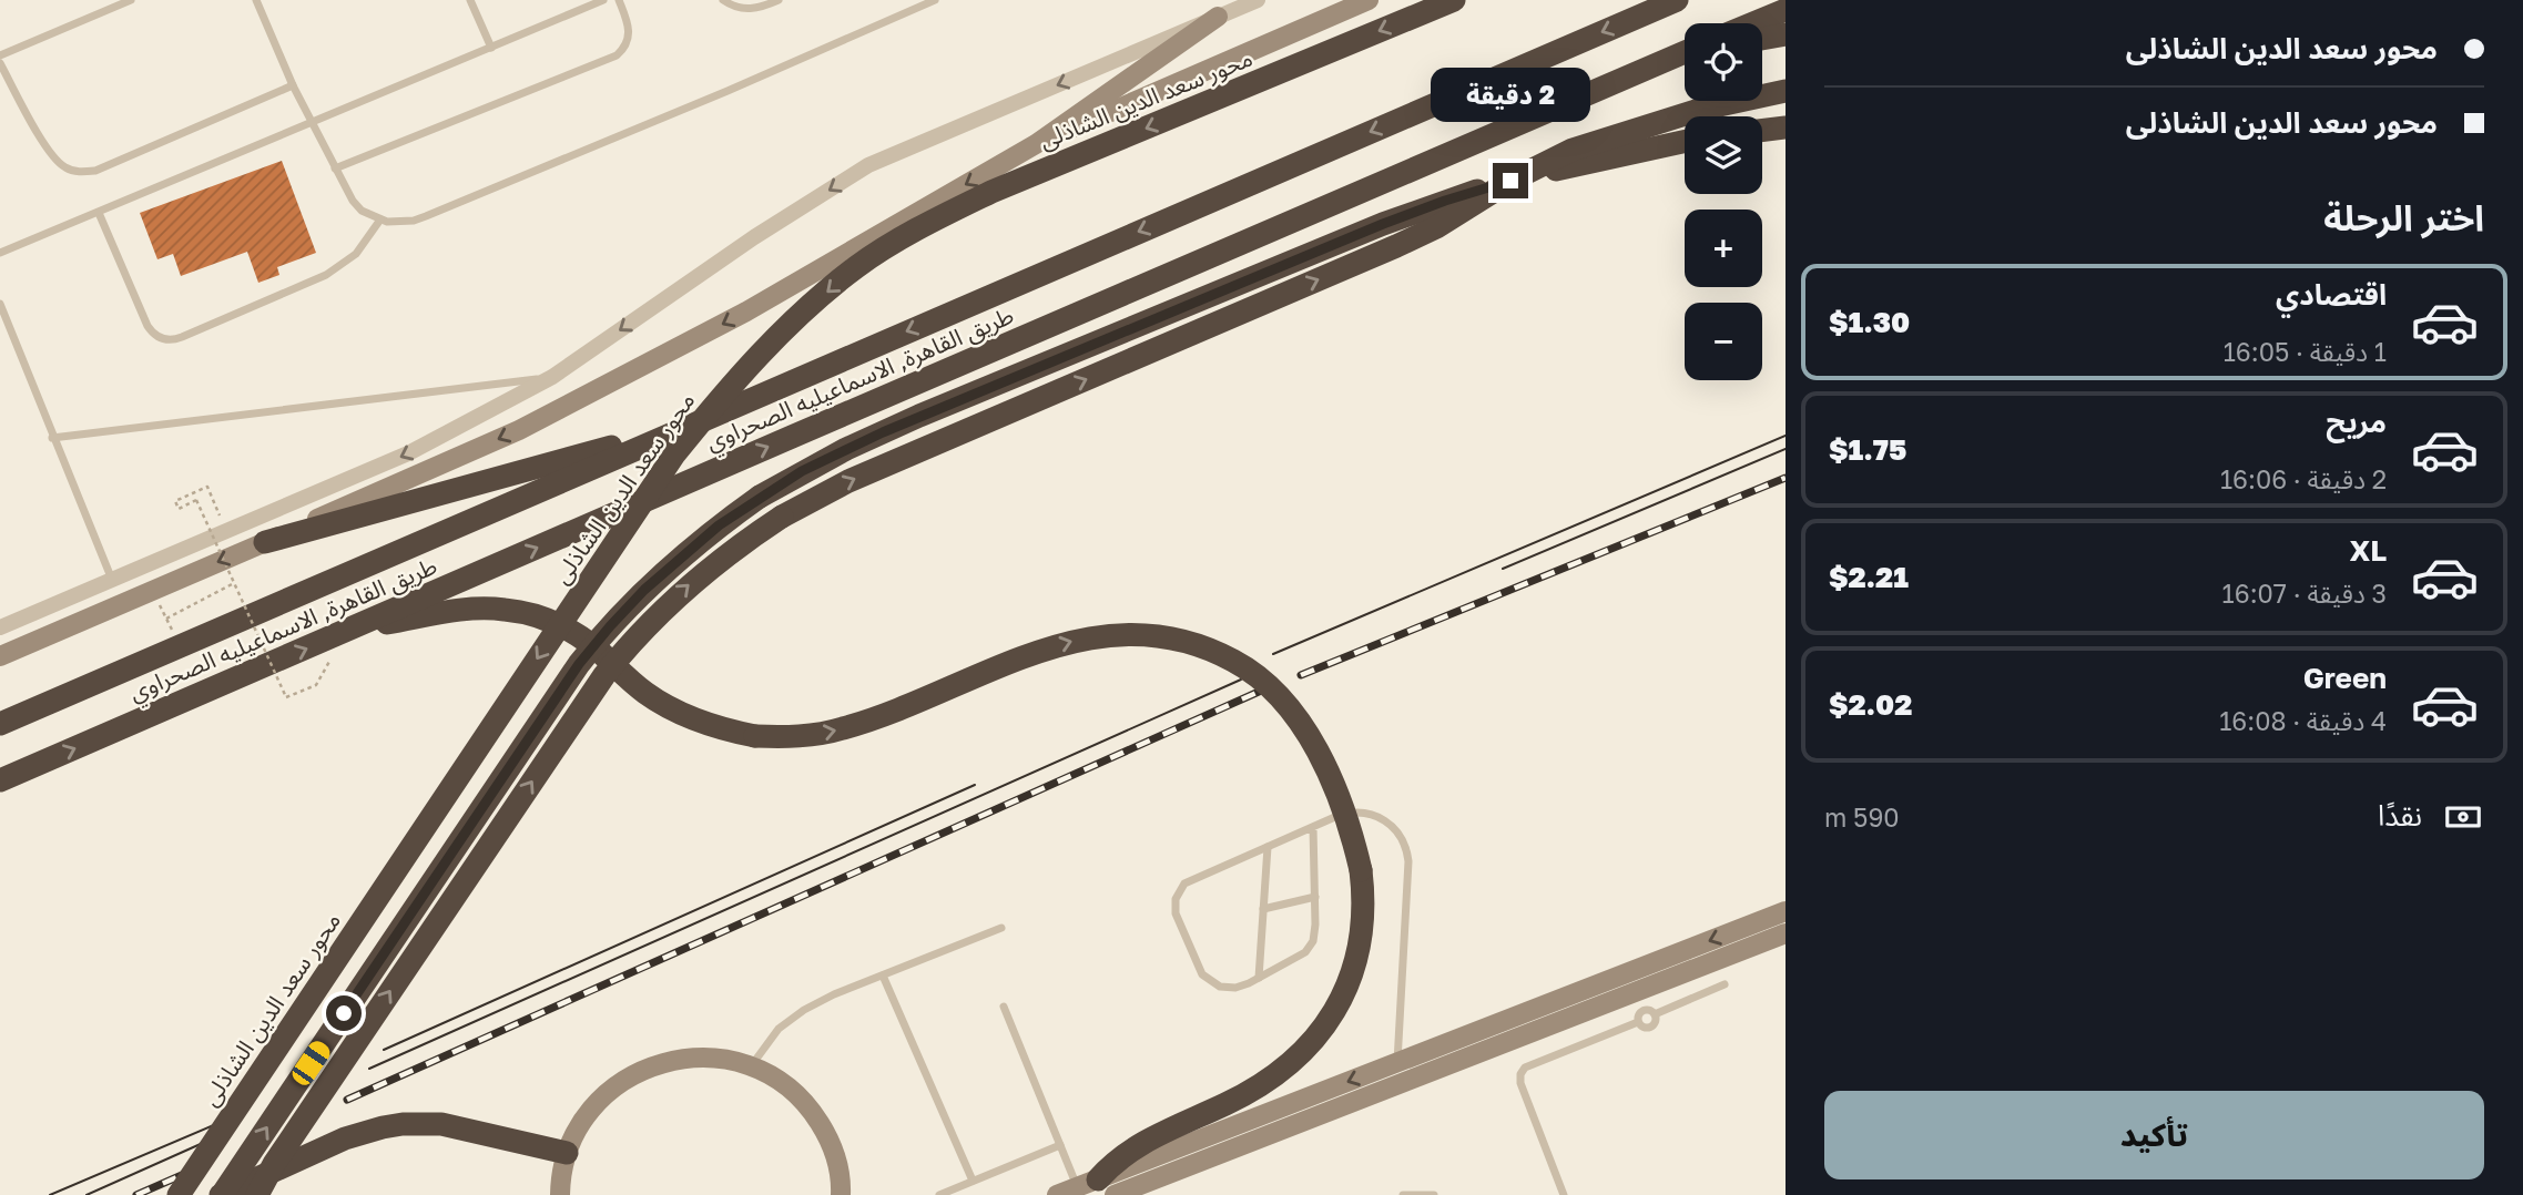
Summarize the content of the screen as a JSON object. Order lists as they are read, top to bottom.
{
  "streets": {
    "highway": ["محور سعد الدين الشاذلى", "طريق القاهرة, الاسماعيليه الصحراوي"]
  },
  "page": {
    "banner": ["محور سعد الدين الشاذلى", "محور سعد الدين الشاذلى"],
    "map_buttons": ["+", "−"],
    "bubble": "2 دقيقة",
    "heading": "اختر الرحلة",
    "list": [
      {
        "name": "اقتصادي",
        "note": "1 دقيقة · 16:05",
        "value": "$1.30"
      },
      {
        "name": "مريح",
        "note": "2 دقيقة · 16:06",
        "value": "$1.75"
      },
      {
        "name": "XL",
        "note": "3 دقيقة · 16:07",
        "value": "$2.21"
      },
      {
        "name": "Green",
        "note": "4 دقيقة · 16:08",
        "value": "$2.02"
      }
    ],
    "pay": ["نقدًا", "590 m"],
    "buttons": "تأكيد"
  }
}
